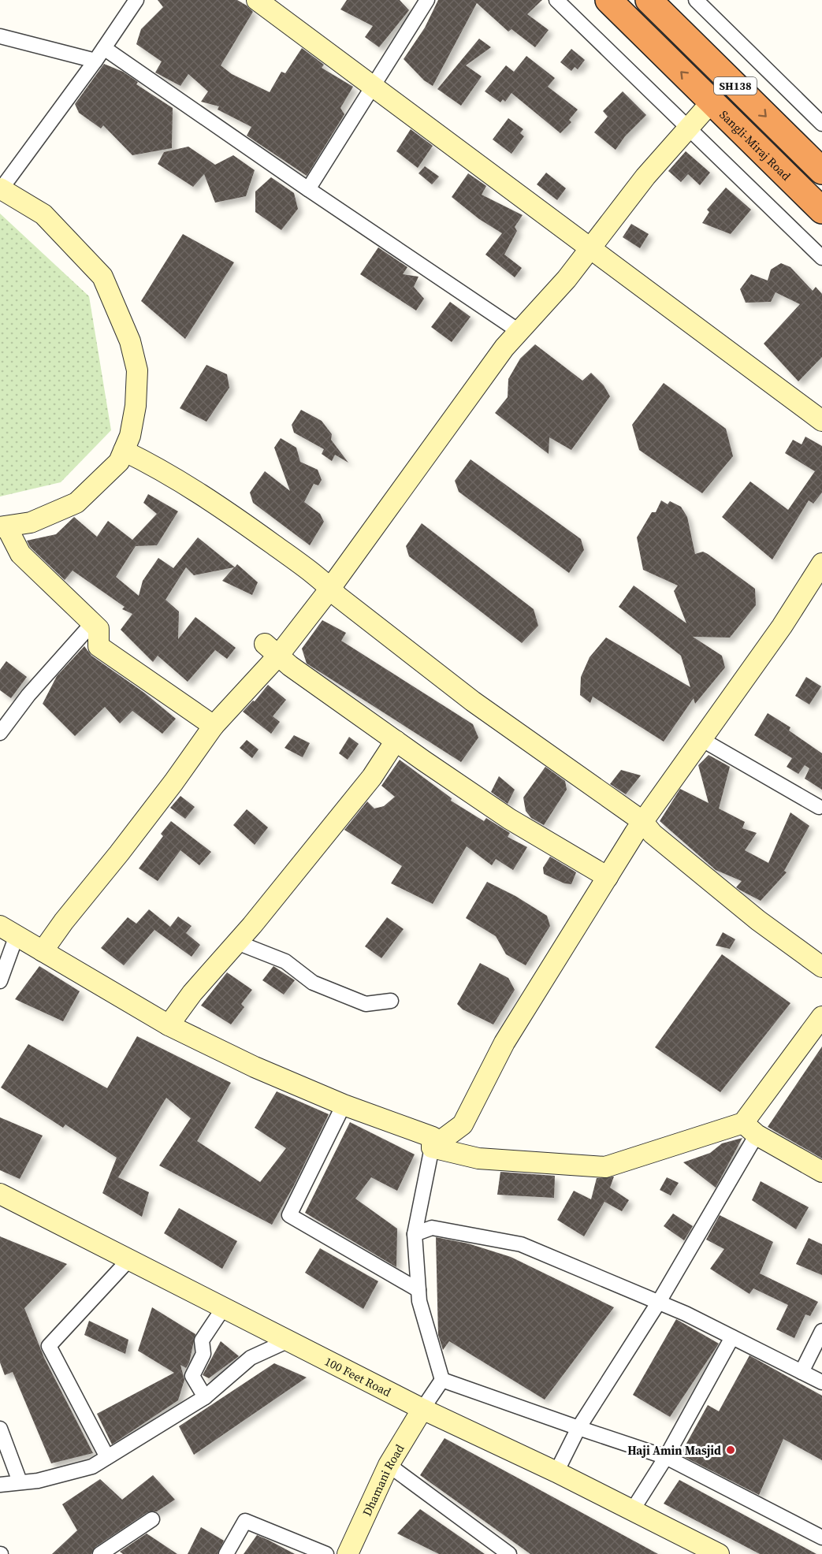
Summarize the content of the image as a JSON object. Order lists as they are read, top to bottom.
{
  "streets": {
    "highway": ["SH138", "Sangli-Miraj Road"],
    "main road": ["100 Feet Road", "Dhamani Road"]
  },
  "crossings": [
    ["100 Feet Road", "Dhamani Road"]
  ],
  "places": ["Haji Amin Masjid"]
}
